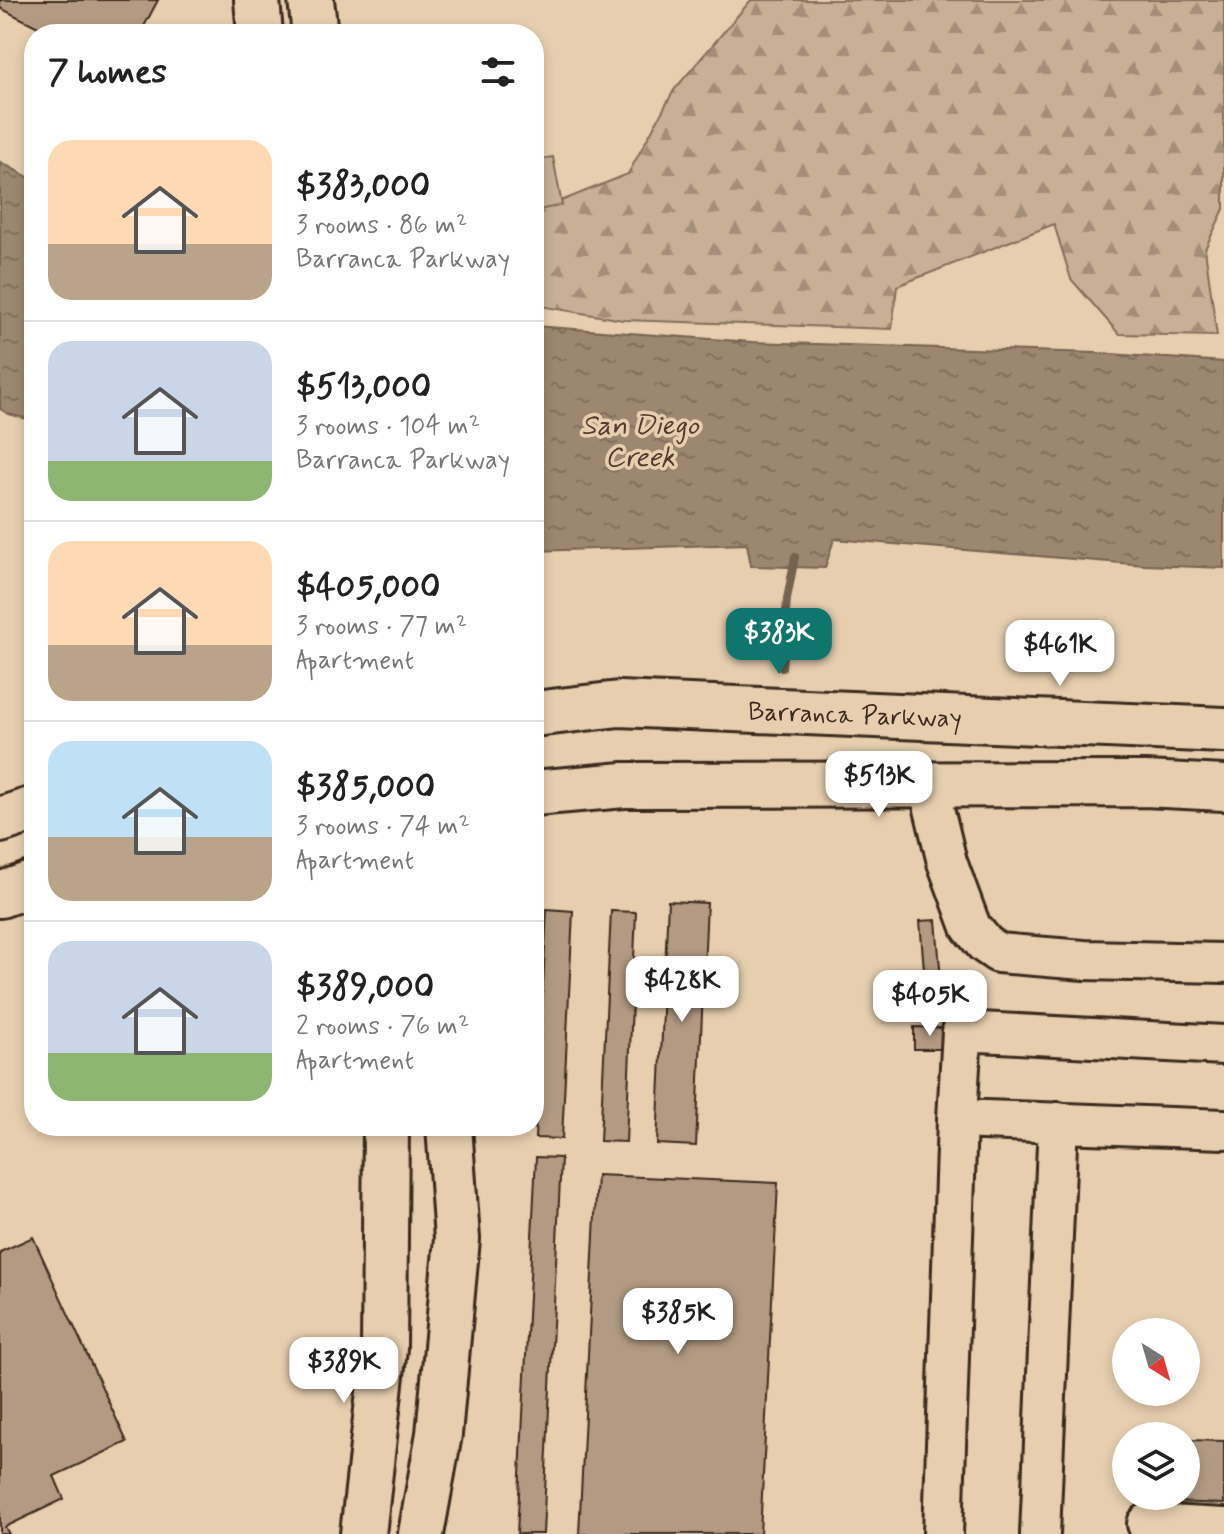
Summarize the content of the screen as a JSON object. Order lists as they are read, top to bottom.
{
  "streets": {
    "main road": ["Barranca Parkway"]
  },
  "water": ["San Diego Creek"],
  "north": "bottom right",
  "page": {
    "heading": "7 homes",
    "list": [
      {
        "name": "$383,000",
        "note": "3 rooms · 86 m² · Barranca Parkway"
      },
      {
        "name": "$513,000",
        "note": "3 rooms · 104 m² · Barranca Parkway"
      },
      {
        "name": "$405,000",
        "note": "3 rooms · 77 m² · Apartment"
      },
      {
        "name": "$385,000",
        "note": "3 rooms · 74 m² · Apartment"
      },
      {
        "name": "$389,000",
        "note": "2 rooms · 76 m² · Apartment"
      }
    ],
    "price": [
      "$383K",
      "$461K",
      "$513K",
      "$428K",
      "$405K",
      "$385K",
      "$389K"
    ]
  }
}
